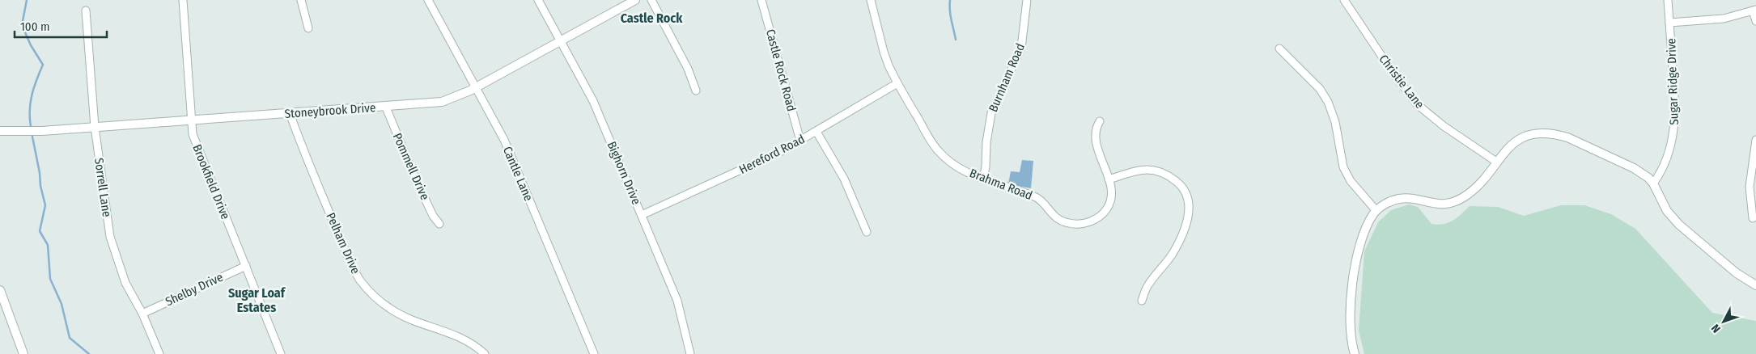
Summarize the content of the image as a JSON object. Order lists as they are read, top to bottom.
{
  "streets": {
    "street": [
      "Castle Rock Road",
      "Burnham Road",
      "Christie Lane",
      "Sugar Ridge Drive",
      "Stoneybrook Drive",
      "Hereford Road",
      "Pommell Drive",
      "Bighorn Drive",
      "Cantle Lane",
      "Brookfield Drive",
      "Brahma Road",
      "Sorrell Lane",
      "Pelham Drive",
      "Shelby Drive"
    ]
  },
  "crossings": [
    ["Castle Rock Road", "Hereford Road"],
    ["Burnham Road", "Brahma Road"],
    ["Stoneybrook Drive", "Pommell Drive"],
    ["Stoneybrook Drive", "Bighorn Drive"],
    ["Stoneybrook Drive", "Cantle Lane"],
    ["Stoneybrook Drive", "Brookfield Drive"],
    ["Stoneybrook Drive", "Sorrell Lane"],
    ["Stoneybrook Drive", "Pelham Drive"],
    ["Hereford Road", "Bighorn Drive"],
    ["Hereford Road", "Brahma Road"],
    ["Brookfield Drive", "Shelby Drive"],
    ["Sorrell Lane", "Shelby Drive"]
  ],
  "districts": ["Castle Rock", "Sugar Loaf Estates"],
  "scale_bar": "100 m",
  "north": "bottom left"
}
